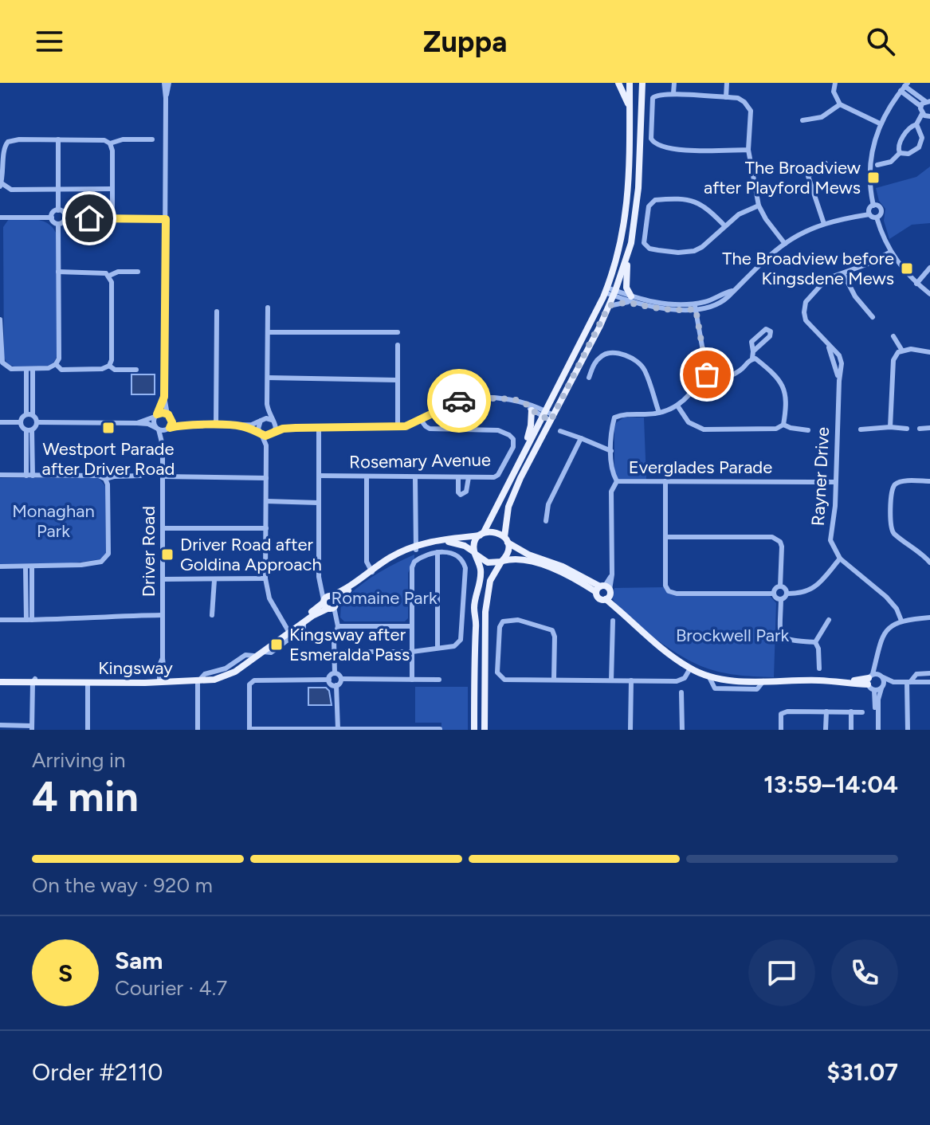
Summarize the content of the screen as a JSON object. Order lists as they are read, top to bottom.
{
  "streets": {
    "main road": ["Kingsway"],
    "street": [
      "Rosemary Avenue",
      "Everglades Parade",
      "Rayner Drive",
      "Driver Road"
    ]
  },
  "crossings": [
    ["Everglades Parade", "Rayner Drive"],
    ["Driver Road", "Kingsway"]
  ],
  "parks": ["Monaghan Park", "Romaine Park", "Brockwell Park"],
  "places": {
    "transit": [
      "The Broadview after Playford Mews",
      "The Broadview before Kingsdene Mews",
      "Westport Parade after Driver Road",
      "Driver Road after Goldina Approach",
      "Kingsway after Esmeralda Pass"
    ]
  },
  "page": {
    "header": "Zuppa",
    "heading": ["4 min", "Arriving in", "13:59–14:04"],
    "panel": [
      "Sam",
      "Courier · 4.7",
      "Order #2110",
      "$31.07"
    ],
    "bar": "On the way · 920 m",
    "round": "S"
  }
}
